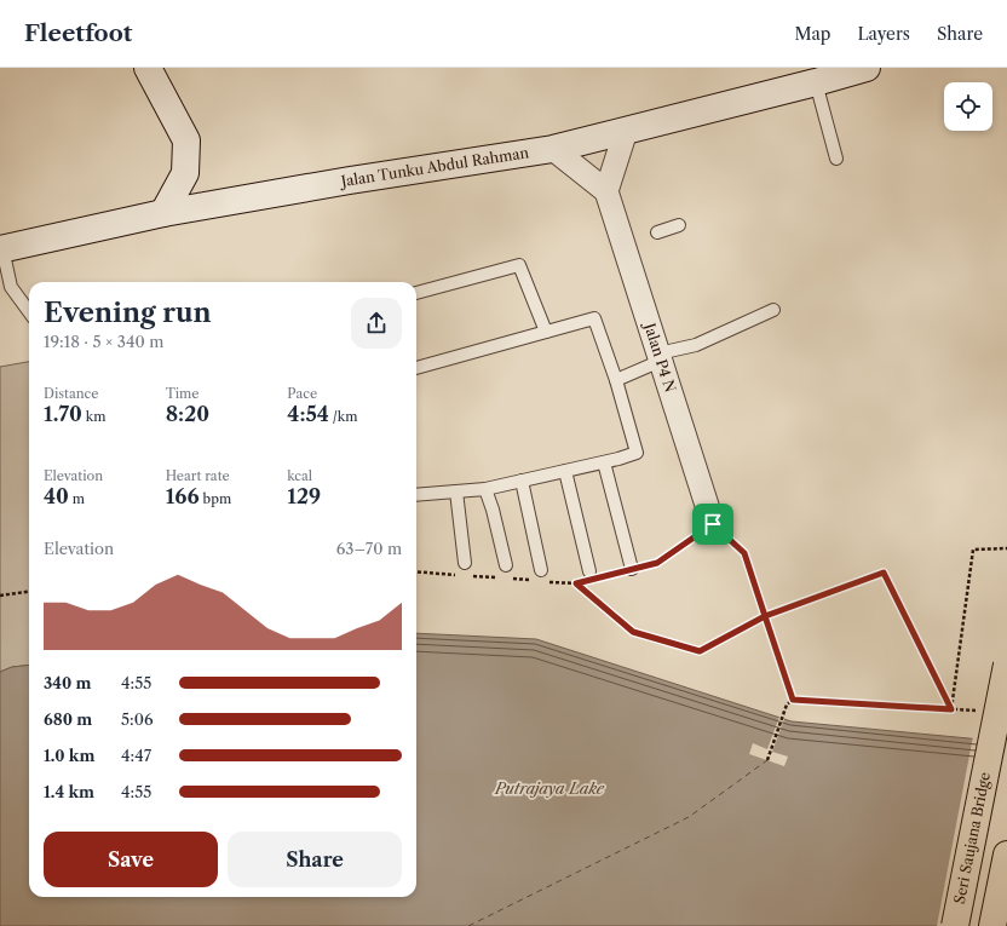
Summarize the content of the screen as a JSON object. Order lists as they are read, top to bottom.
{
  "streets": {
    "main road": ["Seri Saujana Bridge"],
    "street": ["Jalan Tunku Abdul Rahman", "Jalan P4 N"]
  },
  "water": ["Putrajaya Lake"],
  "page": {
    "header": "Fleetfoot",
    "nav": ["Map", "Layers", "Share"],
    "heading": ["Evening run", "19:18 · 5 × 340 m"],
    "stats": [
      ["Distance", "1.70 km"],
      ["Time", "8:20"],
      ["Pace", "4:54 /km"],
      ["Elevation", "40 m"],
      ["Heart rate", "166 bpm"],
      ["kcal", "129"]
    ],
    "chart": ["Elevation", "63–70 m"],
    "list": [
      {
        "name": "340 m",
        "note": "4:55"
      },
      {
        "name": "680 m",
        "note": "5:06"
      },
      {
        "name": "1.0 km",
        "note": "4:47"
      },
      {
        "name": "1.4 km",
        "note": "4:55"
      }
    ],
    "buttons": ["Save", "Share"]
  }
}
